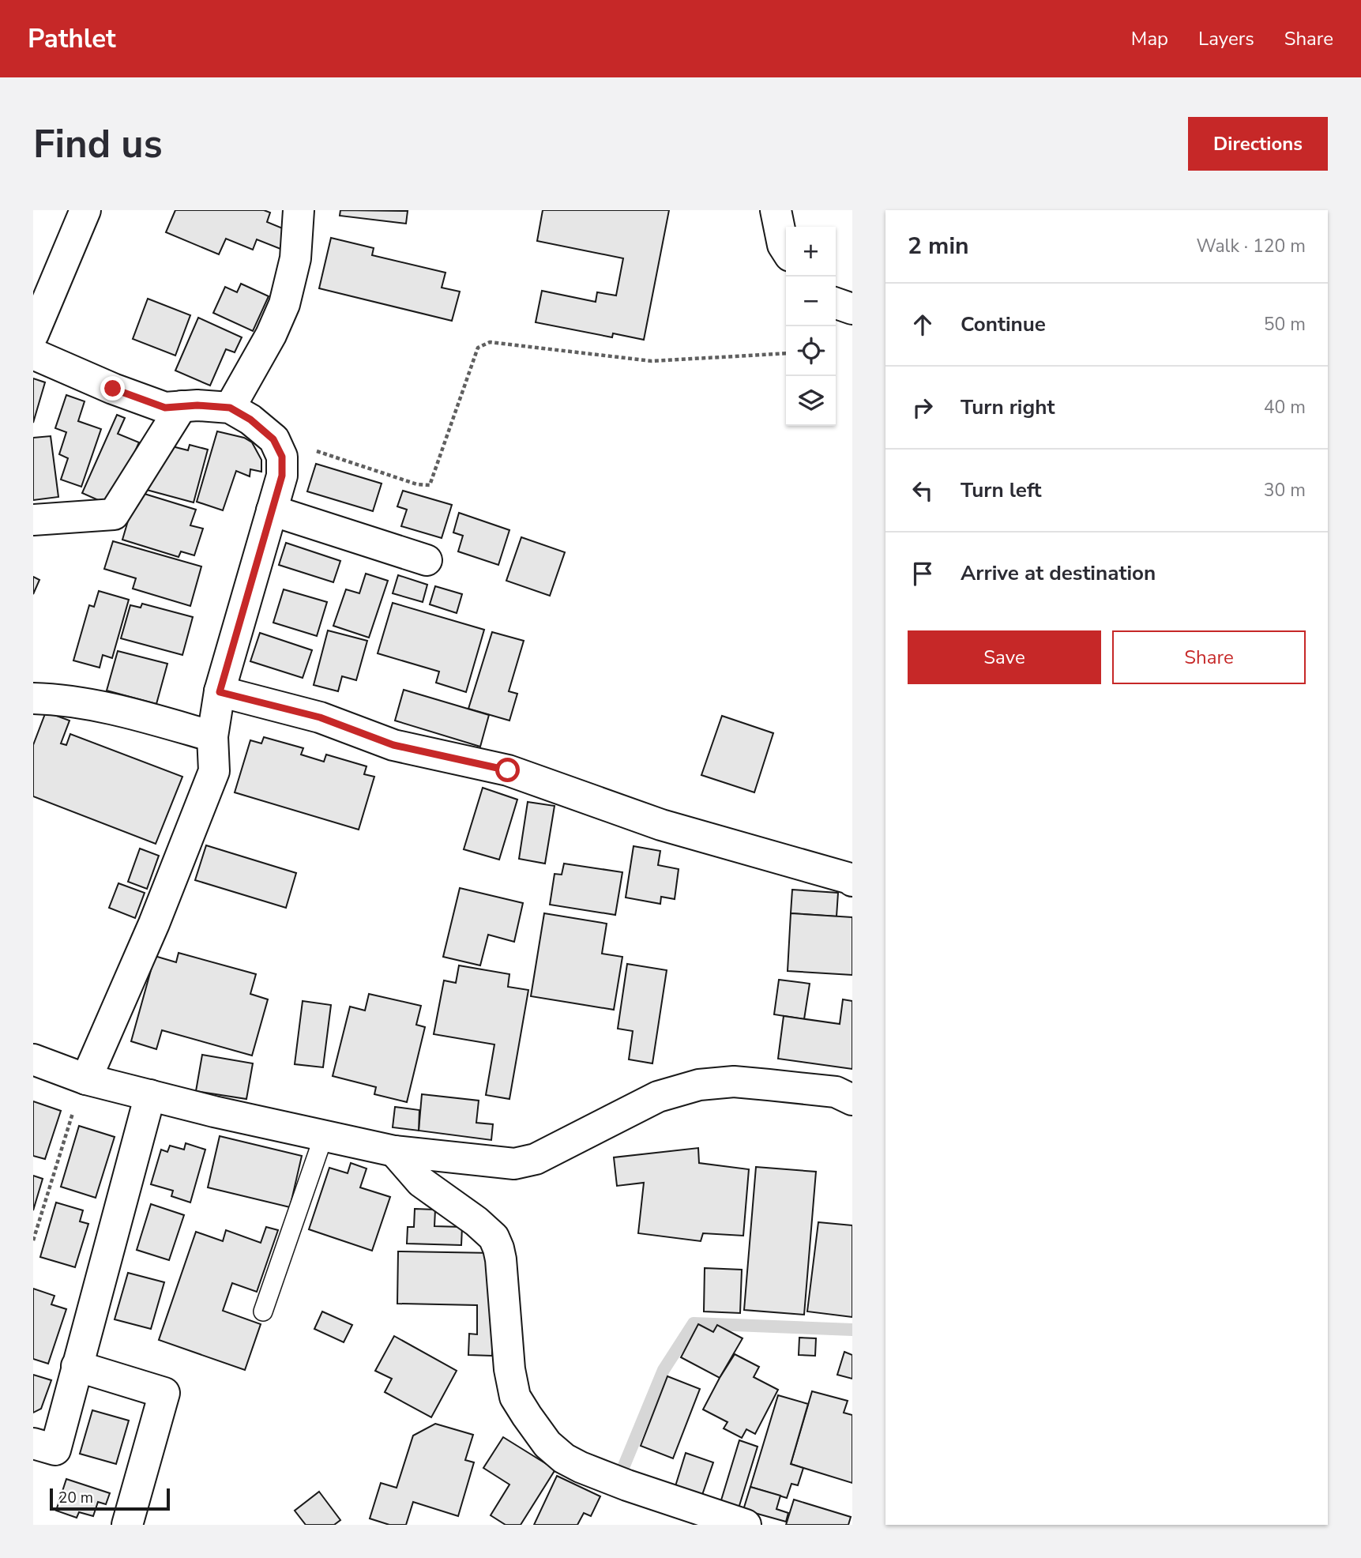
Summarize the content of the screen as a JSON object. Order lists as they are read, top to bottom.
{
  "scale_bar": "20 m",
  "page": {
    "header": "Pathlet",
    "nav": ["Map", "Layers", "Share"],
    "buttons": [
      "Directions",
      ["Save", "Share"]
    ],
    "title": "Find us",
    "heading": ["2 min", "Walk · 120 m"],
    "map_buttons": ["+", "−"],
    "list": [
      ["Continue", "50 m"],
      ["Turn right", "40 m"],
      ["Turn left", "30 m"],
      "Arrive at destination"
    ],
    "scale": "20 m"
  }
}
